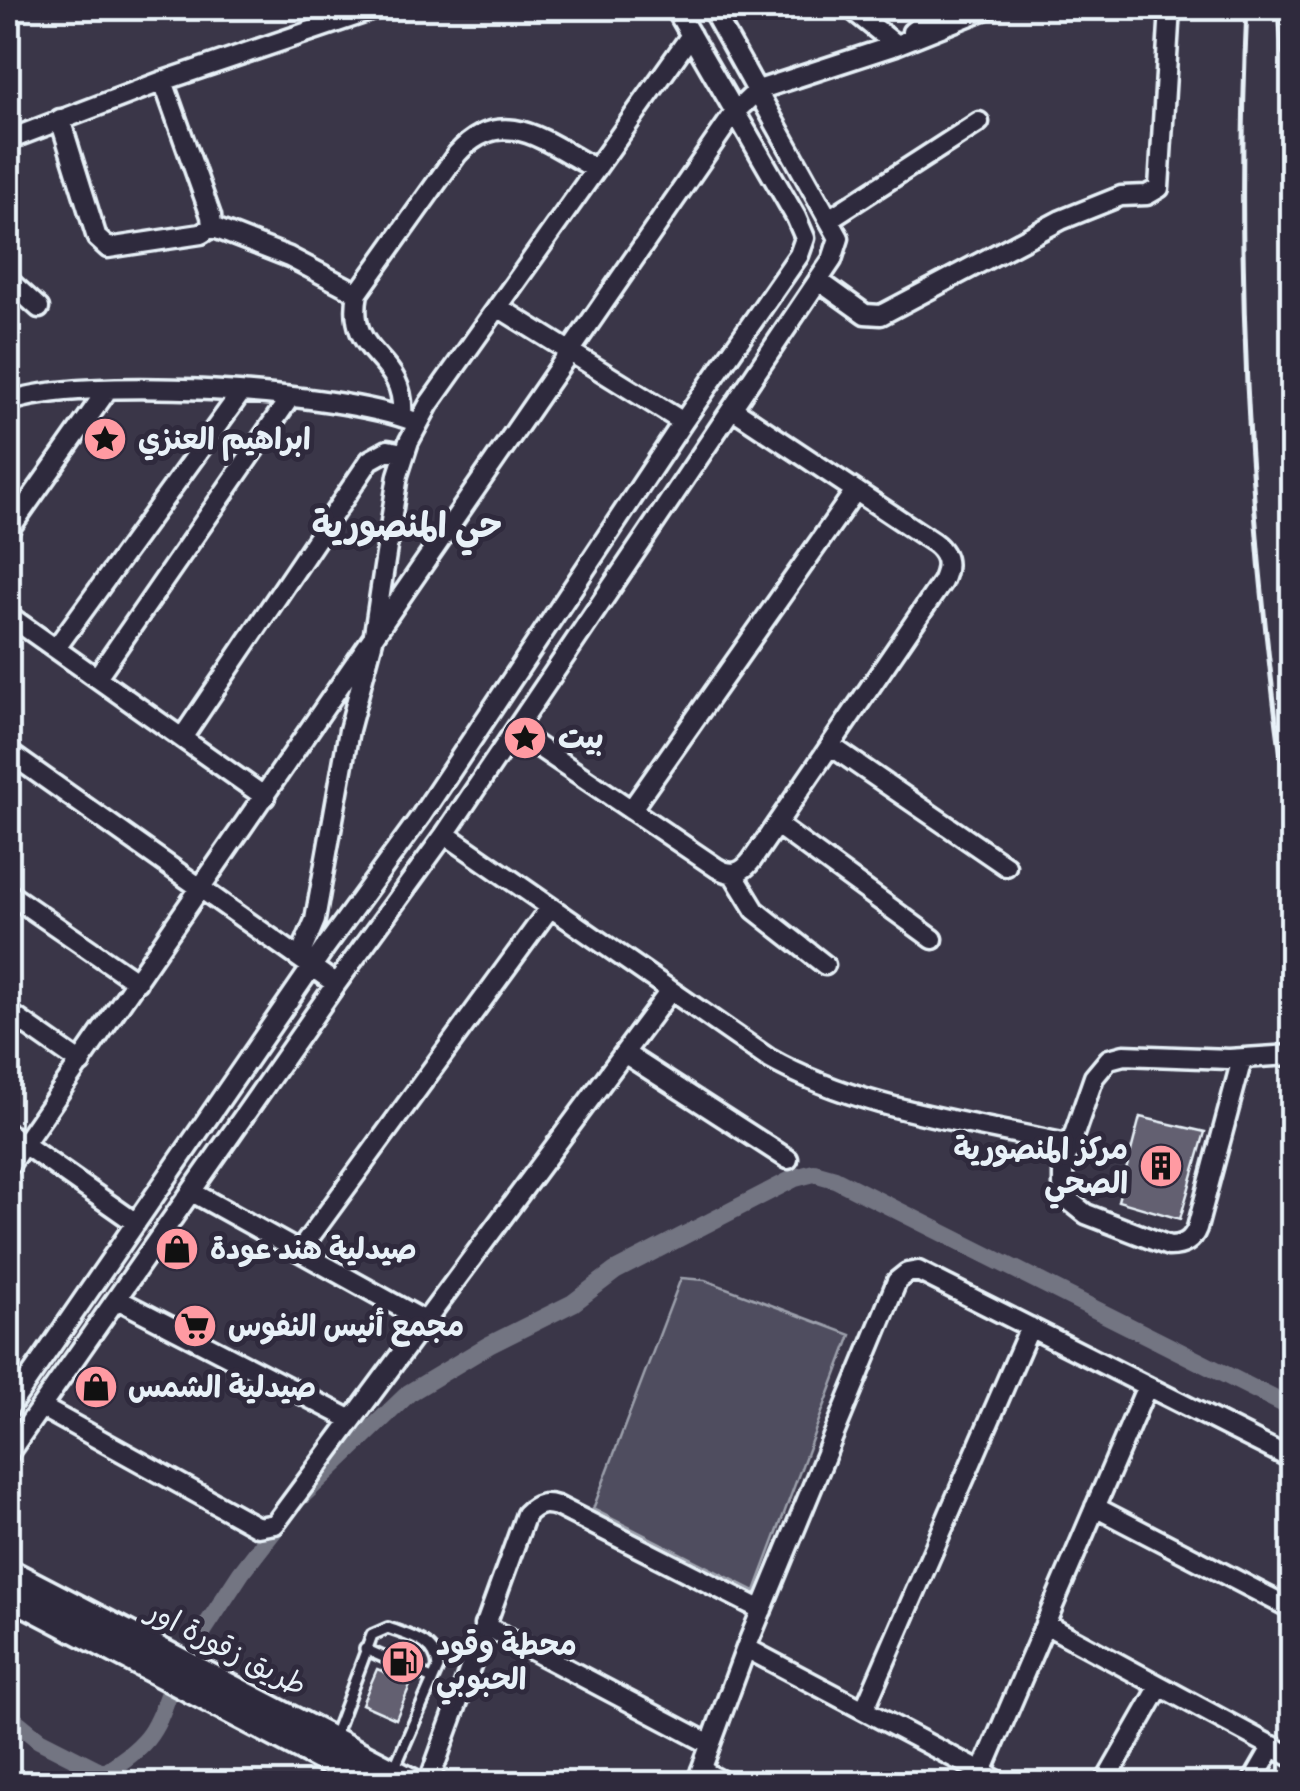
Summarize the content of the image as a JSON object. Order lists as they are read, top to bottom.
{
  "streets": {
    "main road": ["طريق زقورة اور"]
  },
  "districts": ["حي المنصورية"],
  "places": {
    "place": ["ابراهيم العنزي", "بيت"],
    "building": ["مركز المنصورية الصحي"],
    "shop": ["صيدلية هند عودة", "صيدلية الشمس"],
    "supermarket": ["مجمع أنيس النفوس"],
    "fuel station": ["محطة وقود الحبوبي"]
  }
}
